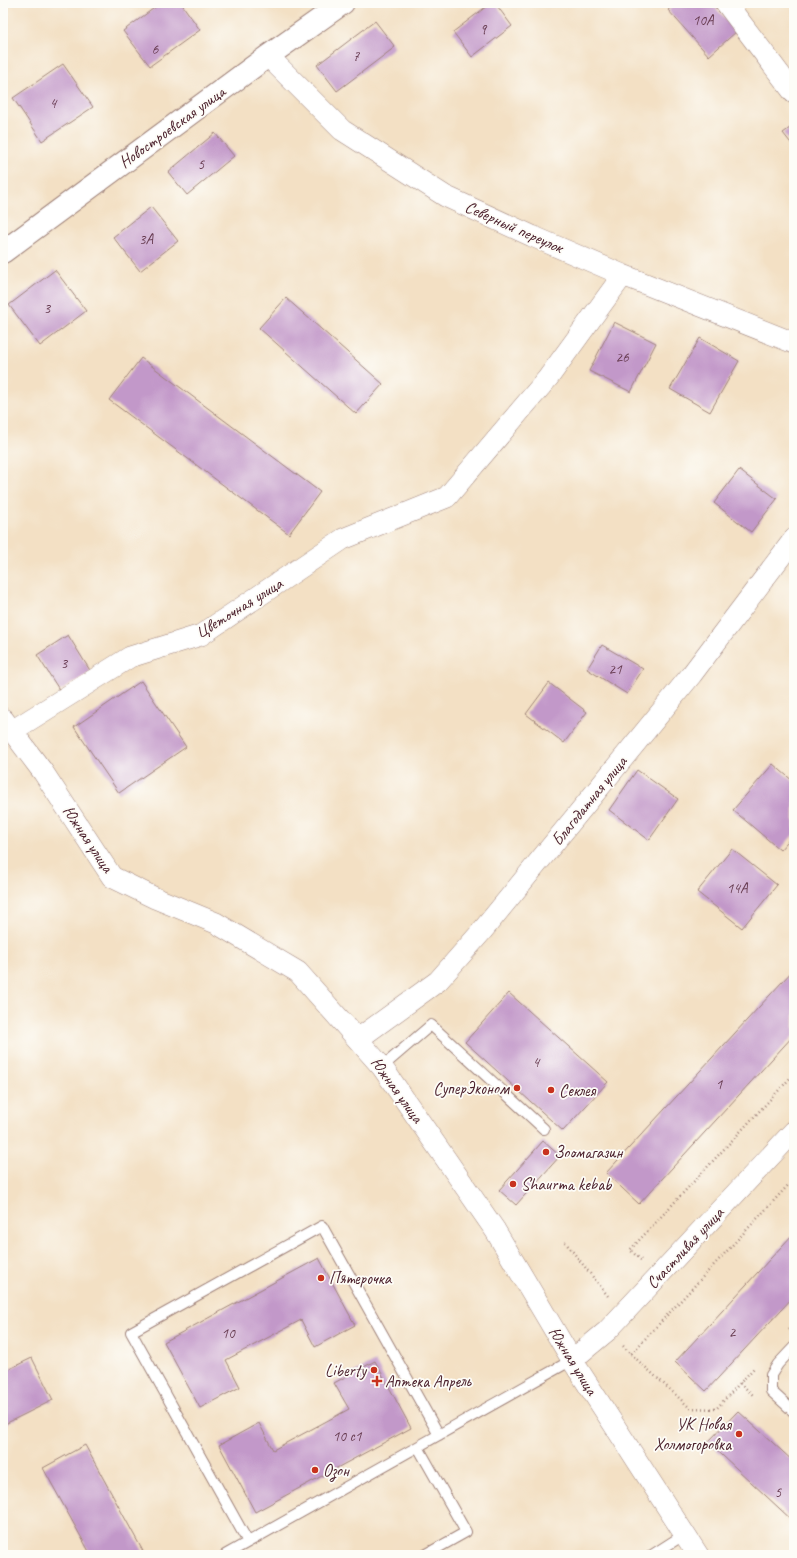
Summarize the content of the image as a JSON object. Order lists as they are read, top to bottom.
{
  "streets": {
    "main road": ["Новостроевская улица"],
    "street": [
      "Северный переулок",
      "Цветочная улица",
      "Благодатная улица",
      "Южная улица",
      "Счастливая улица"
    ]
  },
  "crossings": [
    ["Новостроевская улица", "Северный переулок"],
    ["Северный переулок", "Цветочная улица"],
    ["Цветочная улица", "Южная улица"],
    ["Благодатная улица", "Южная улица"],
    ["Южная улица", "Счастливая улица"]
  ],
  "places": {
    "other": [
      "СуперЭконом",
      "Секлея",
      "Зоомагазин",
      "Shaurma kebab",
      "Пятерочка",
      "Liberty",
      "УК Новая Холмогоровка",
      "Озон"
    ],
    "health": ["Аптека Апрель"]
  },
  "house_numbers": [
    "10А",
    "9",
    "6",
    "7",
    "4",
    "5",
    "3А",
    "3",
    "26",
    "3",
    "21",
    "14А",
    "4",
    "1",
    "2",
    "10",
    "10 с1",
    "5"
  ]
}
